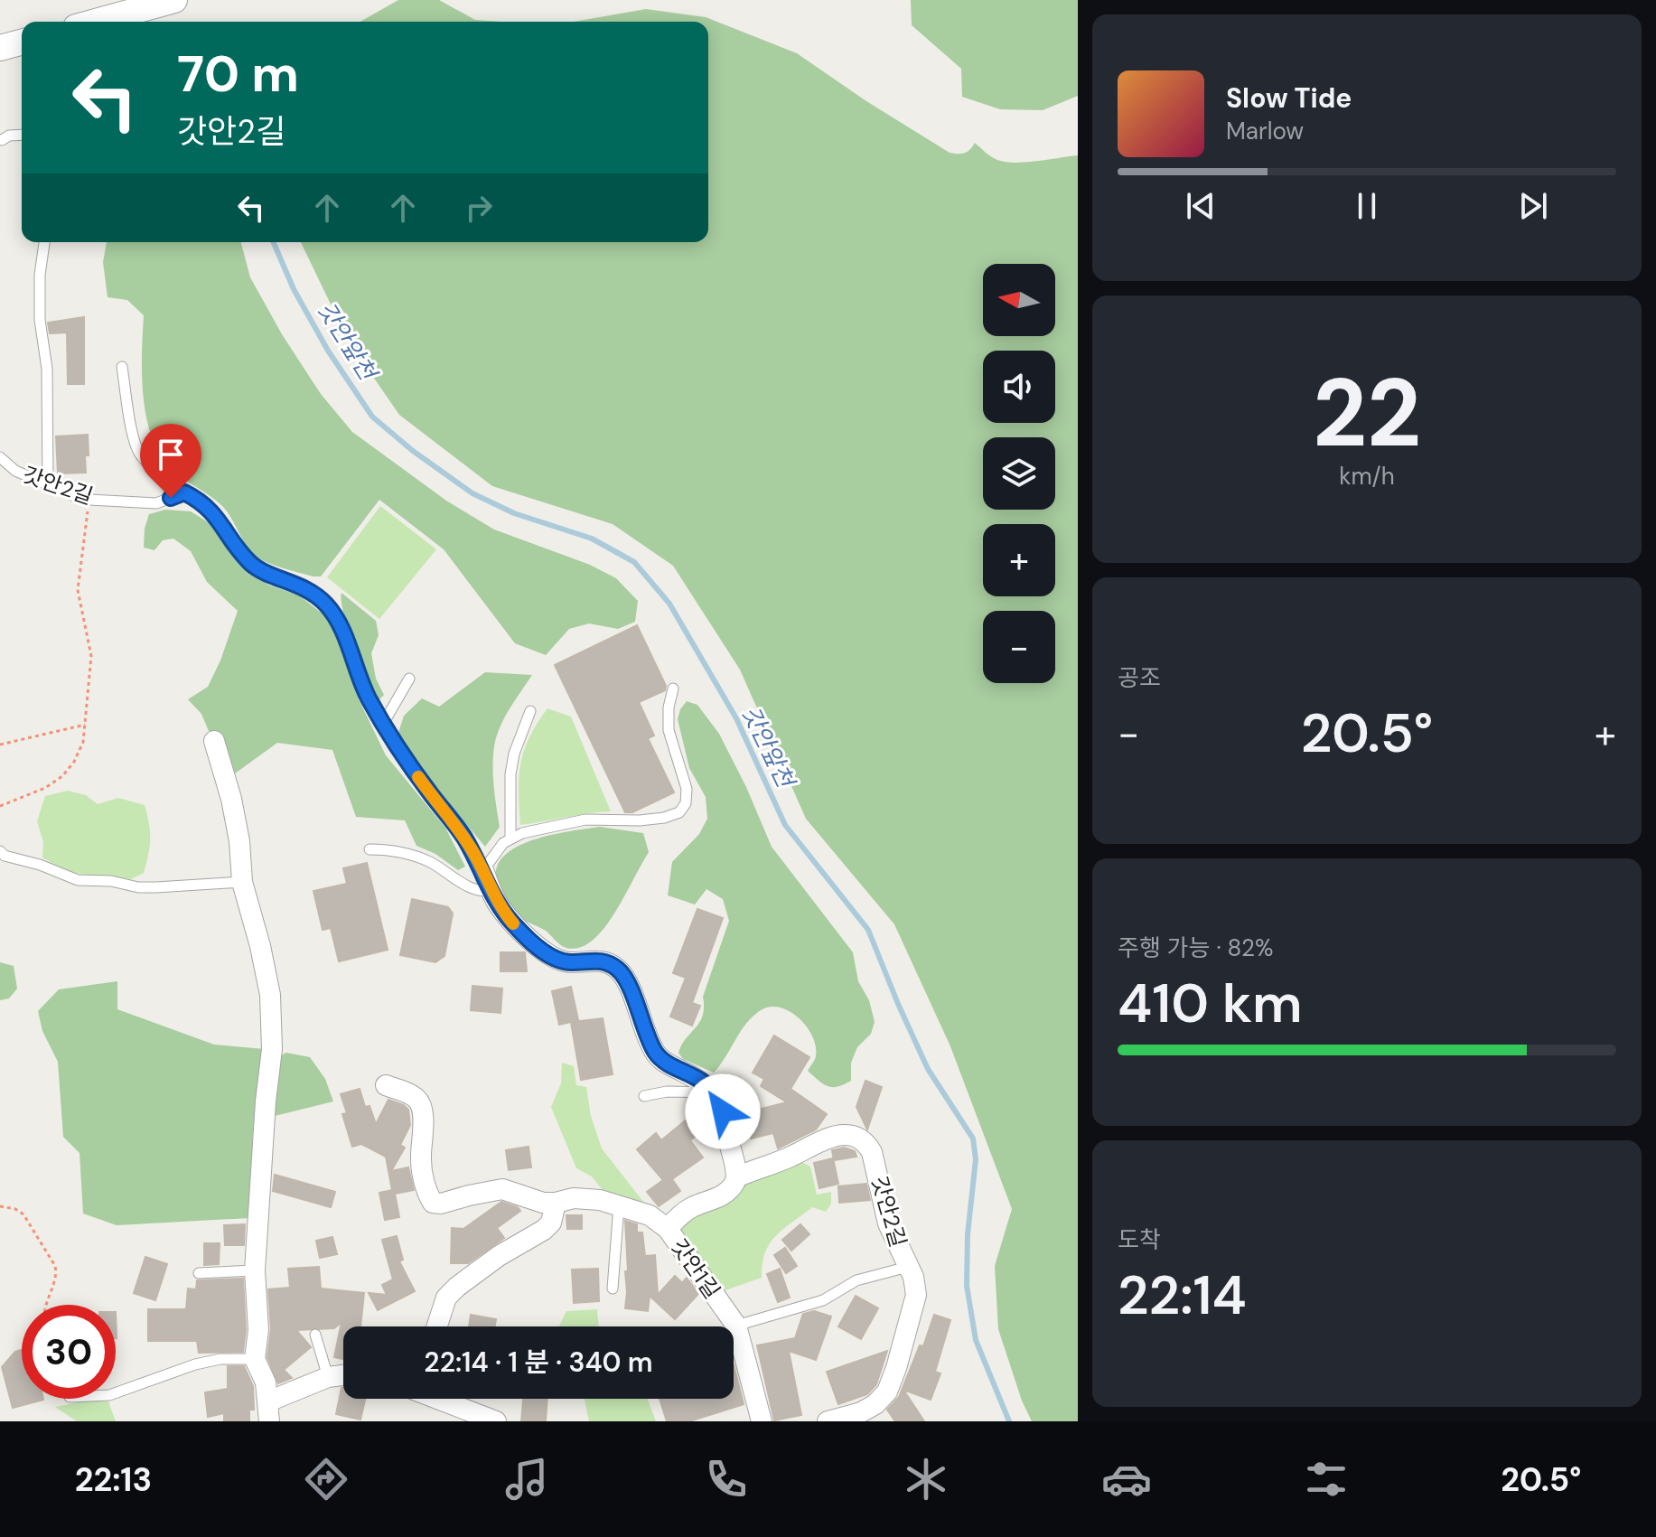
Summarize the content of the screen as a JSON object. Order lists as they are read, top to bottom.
{
  "streets": {
    "street": ["갓안2길", "갓안1길"]
  },
  "crossings": [
    ["갓안2길", "갓안1길"]
  ],
  "water": ["갓안앞천"],
  "north": "left",
  "page": {
    "turn": ["70 m", "갓안2길"],
    "song": ["Slow Tide", "Marlow"],
    "map_buttons": ["+", "−"],
    "tile": [
      ["22", "km/h"],
      "공조",
      ["주행 가능 · 82%", "410 km"],
      ["도착", "22:14"]
    ],
    "heat": ["−", "20.5°", "+"],
    "limit": "30",
    "trip": "22:14 · 1 분 · 340 m",
    "tabs": ["22:13", "20.5°"]
  }
}
